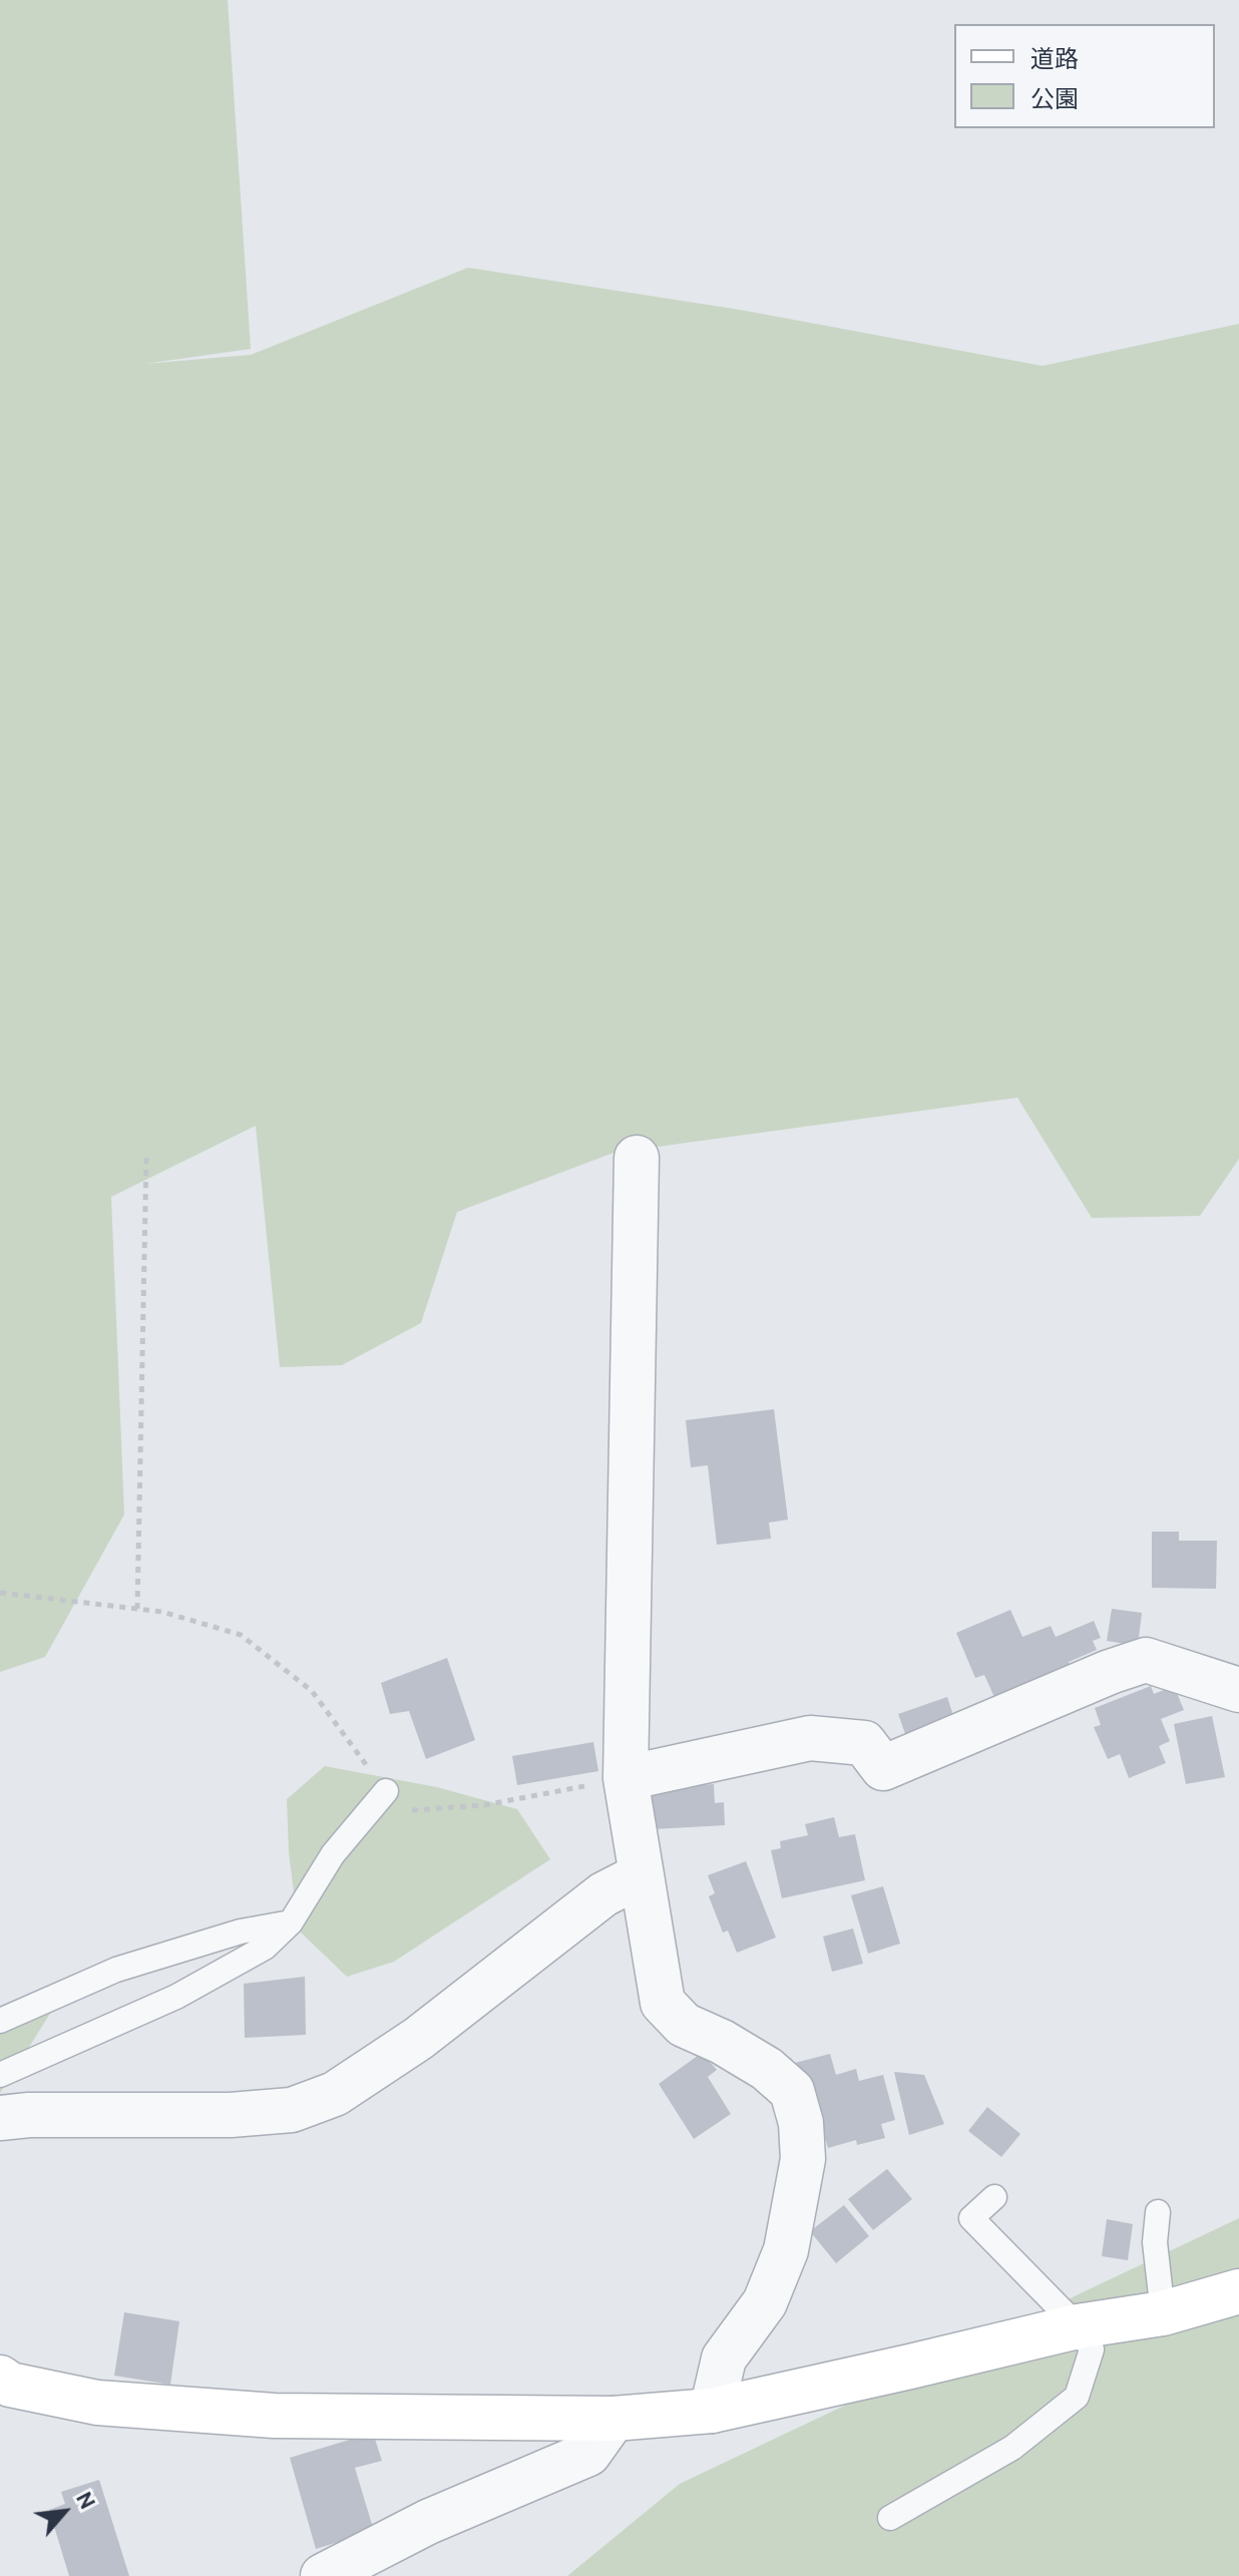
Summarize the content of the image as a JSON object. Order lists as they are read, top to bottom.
{
  "legend": ["道路", "公園"],
  "north": "top right"
}
